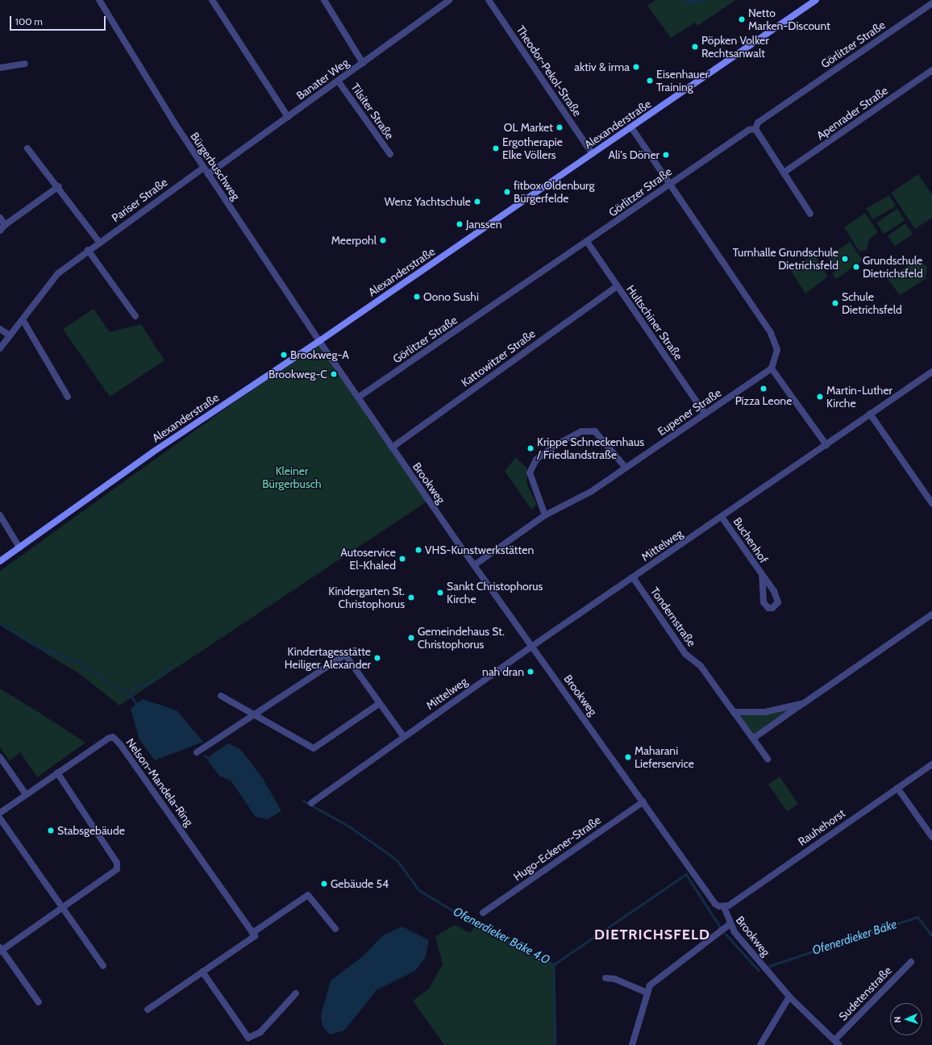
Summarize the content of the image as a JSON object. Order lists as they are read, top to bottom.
{
  "streets": {
    "main road": ["Alexanderstraße"],
    "street": [
      "Görlitzer Straße",
      "Theodor-Pekol-Straße",
      "Banater Weg",
      "Tilsiter Straße",
      "Apenrader Straße",
      "Bürgerbuschweg",
      "Pariser Straße",
      "Hultschiner Straße",
      "Kattowitzer Straße",
      "Eupener Straße",
      "Brookweg",
      "Buchenhof",
      "Mittelweg",
      "Tondernstraße",
      "Nelson-Mandela-Ring",
      "Rauhehorst",
      "Hugo-Eckener-Straße",
      "Sudetenstraße"
    ]
  },
  "crossings": [
    ["Görlitzer Straße", "Hultschiner Straße"],
    ["Görlitzer Straße", "Brookweg"],
    ["Theodor-Pekol-Straße", "Alexanderstraße"],
    ["Banater Weg", "Tilsiter Straße"],
    ["Banater Weg", "Bürgerbuschweg"],
    ["Alexanderstraße", "Bürgerbuschweg"],
    ["Alexanderstraße", "Brookweg"],
    ["Bürgerbuschweg", "Pariser Straße"],
    ["Bürgerbuschweg", "Brookweg"],
    ["Hultschiner Straße", "Kattowitzer Straße"],
    ["Hultschiner Straße", "Eupener Straße"],
    ["Kattowitzer Straße", "Brookweg"],
    ["Eupener Straße", "Brookweg"],
    ["Brookweg", "Mittelweg"],
    ["Brookweg", "Rauhehorst"],
    ["Brookweg", "Hugo-Eckener-Straße"],
    ["Brookweg", "Sudetenstraße"],
    ["Buchenhof", "Mittelweg"],
    ["Mittelweg", "Tondernstraße"]
  ],
  "districts": ["DIETRICHSFELD"],
  "water": ["Ofenerdieker Bäke 4.0", "Ofenerdieker Bäke"],
  "parks": ["Kleiner Bürgerbusch"],
  "places": [
    "Netto Marken-Discount",
    "Pöpken Volker Rechtsanwalt",
    "aktiv & irma",
    "Eisenhauer Training",
    "OL Market",
    "Ergotherapie Elke Völlers",
    "Ali's Döner",
    "fitbox Oldenburg Bürgerfelde",
    "Wenz Yachtschule",
    "Janssen",
    "Meerpohl",
    "Turnhalle Grundschule Dietrichsfeld",
    "Grundschule Dietrichsfeld",
    "Oono Sushi",
    "Schule Dietrichsfeld",
    "Brookweg-A",
    "Brookweg-C",
    "Pizza Leone",
    "Martin-Luther Kirche",
    "Krippe Schneckenhaus / Friedlandstraße",
    "VHS-Kunstwerkstätten",
    "Autoservice El-Khaled",
    "Sankt Christophorus Kirche",
    "Kindergarten St. Christophorus",
    "Gemeindehaus St. Christophorus",
    "Kindertagesstätte Heiliger Alexander",
    "nah dran",
    "Maharani Lieferservice",
    "Stabsgebäude",
    "Gebäude 54"
  ],
  "scale_bar": "100 m",
  "north": "left"
}
